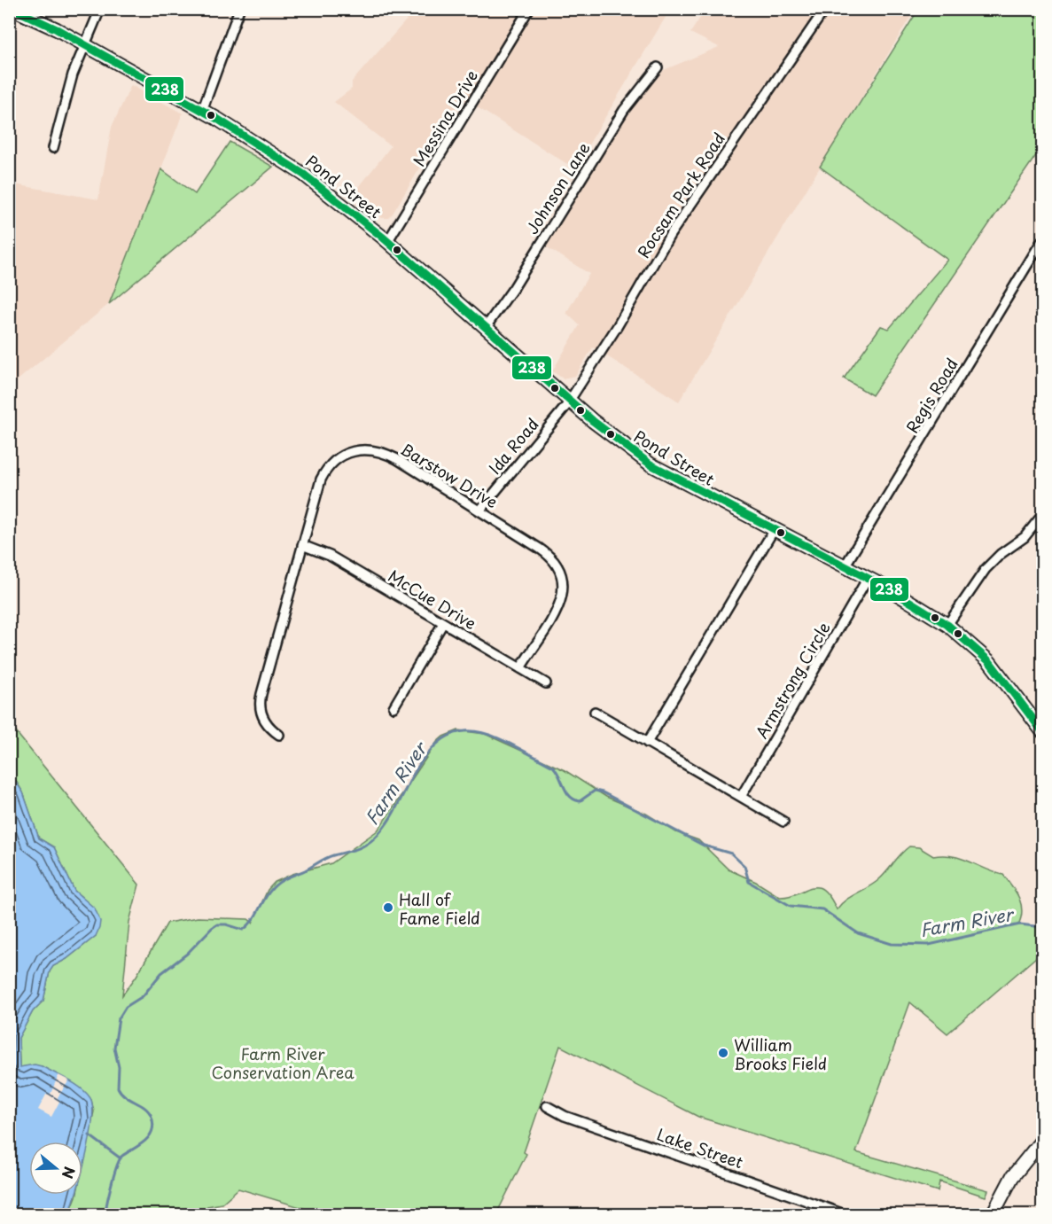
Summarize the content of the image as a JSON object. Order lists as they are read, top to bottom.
{
  "streets": {
    "main road": ["Pond Street"],
    "street": [
      "Messina Drive",
      "Johnson Lane",
      "Rocsam Park Road",
      "Regis Road",
      "Ida Road",
      "Barstow Drive",
      "McCue Drive",
      "Armstrong Circle",
      "Lake Street"
    ]
  },
  "crossings": [
    ["Messina Drive", "Pond Street"],
    ["Pond Street", "Johnson Lane"],
    ["Pond Street", "Rocsam Park Road"],
    ["Pond Street", "Regis Road"],
    ["Pond Street", "Ida Road"],
    ["Pond Street", "Armstrong Circle"],
    ["Rocsam Park Road", "Ida Road"],
    ["Ida Road", "Barstow Drive"],
    ["Barstow Drive", "McCue Drive"]
  ],
  "water": ["Farm River"],
  "parks": ["Farm River Conservation Area"],
  "places": ["Hall of Fame Field", "William Brooks Field"],
  "lines": ["transit line 238"],
  "north": "right"
}
